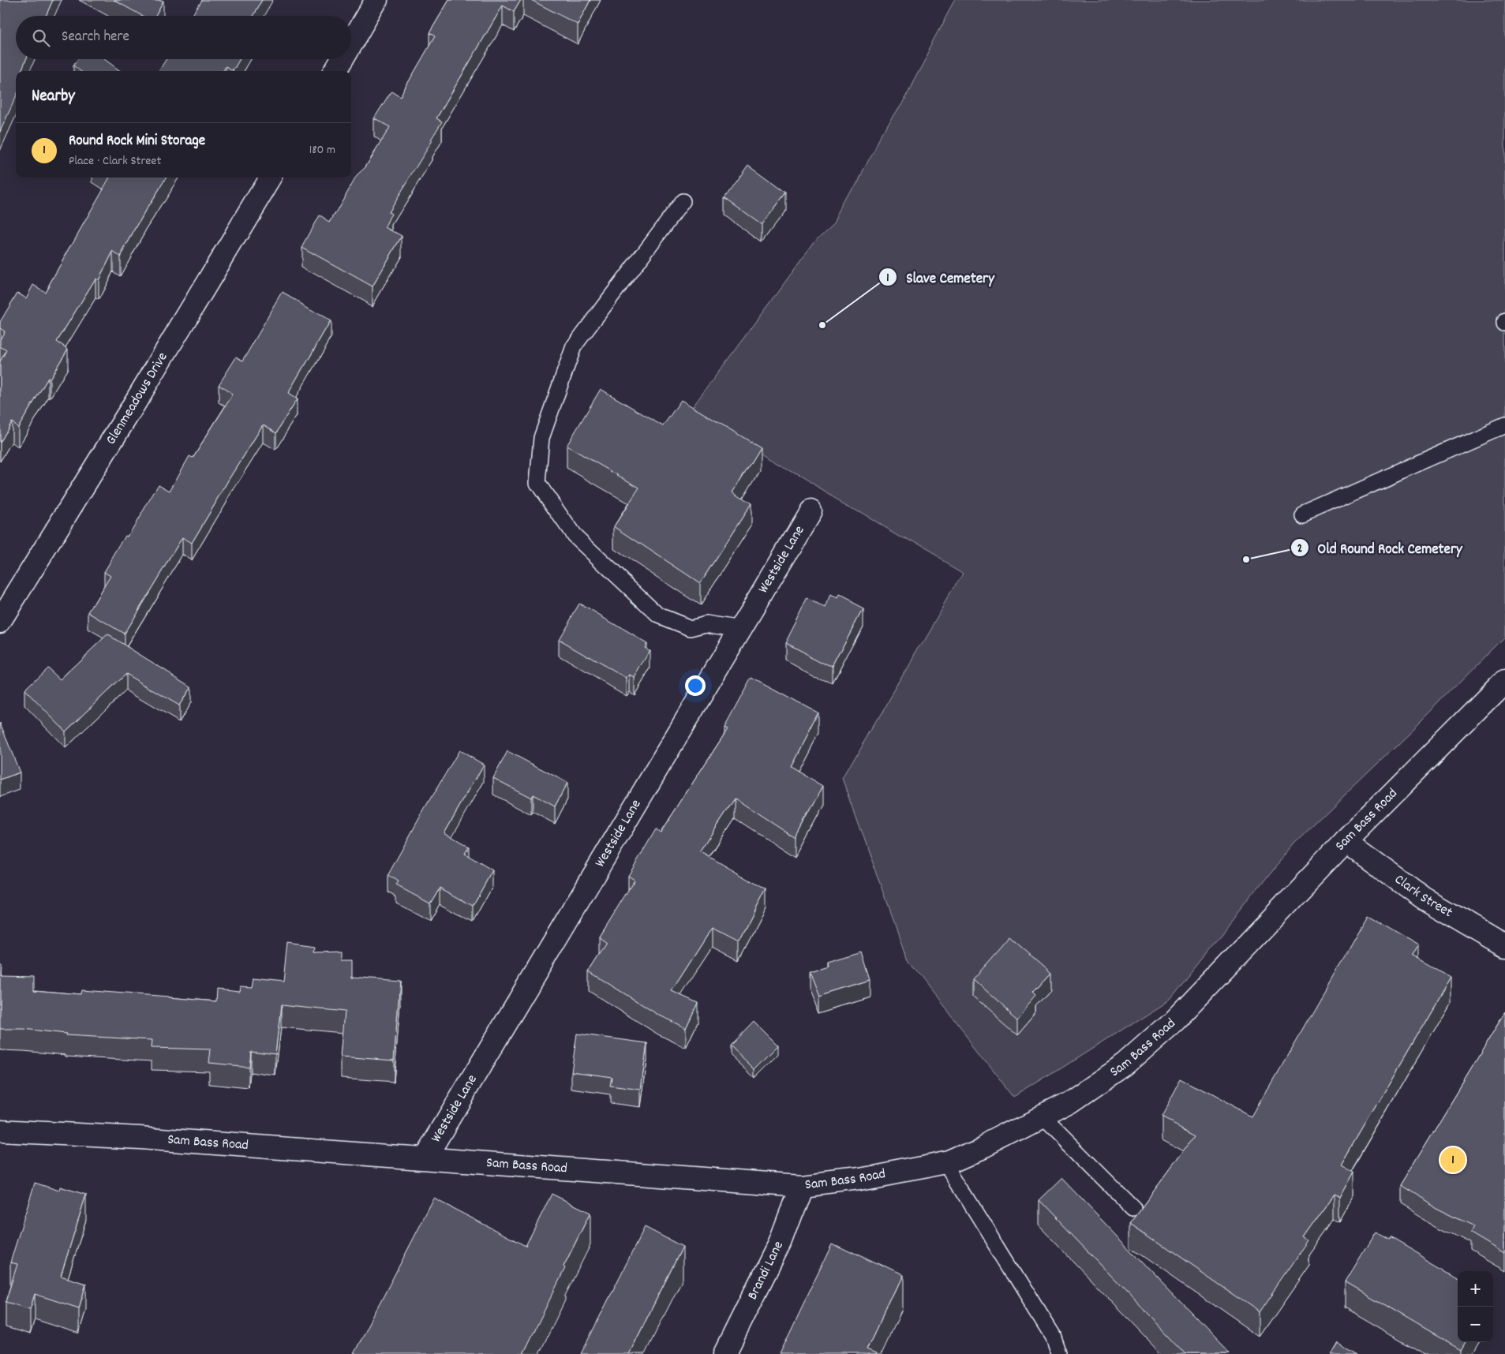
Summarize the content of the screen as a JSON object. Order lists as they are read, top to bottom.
{
  "streets": {
    "street": [
      "Glenmeadows Drive",
      "Westside Lane",
      "Sam Bass Road",
      "Clark Street",
      "Brandi Lane"
    ]
  },
  "crossings": [
    ["Westside Lane", "Sam Bass Road"],
    ["Sam Bass Road", "Clark Street"],
    ["Sam Bass Road", "Brandi Lane"]
  ],
  "places": ["Slave Cemetery", "Old Round Rock Cemetery"],
  "page": {
    "search": "Search here",
    "heading": "Nearby",
    "list": [
      {
        "mark": "1",
        "name": "Round Rock Mini Storage",
        "note": "Place · Clark Street",
        "value": "180 m"
      }
    ],
    "pins": "1",
    "map_buttons": ["+", "−"]
  }
}
